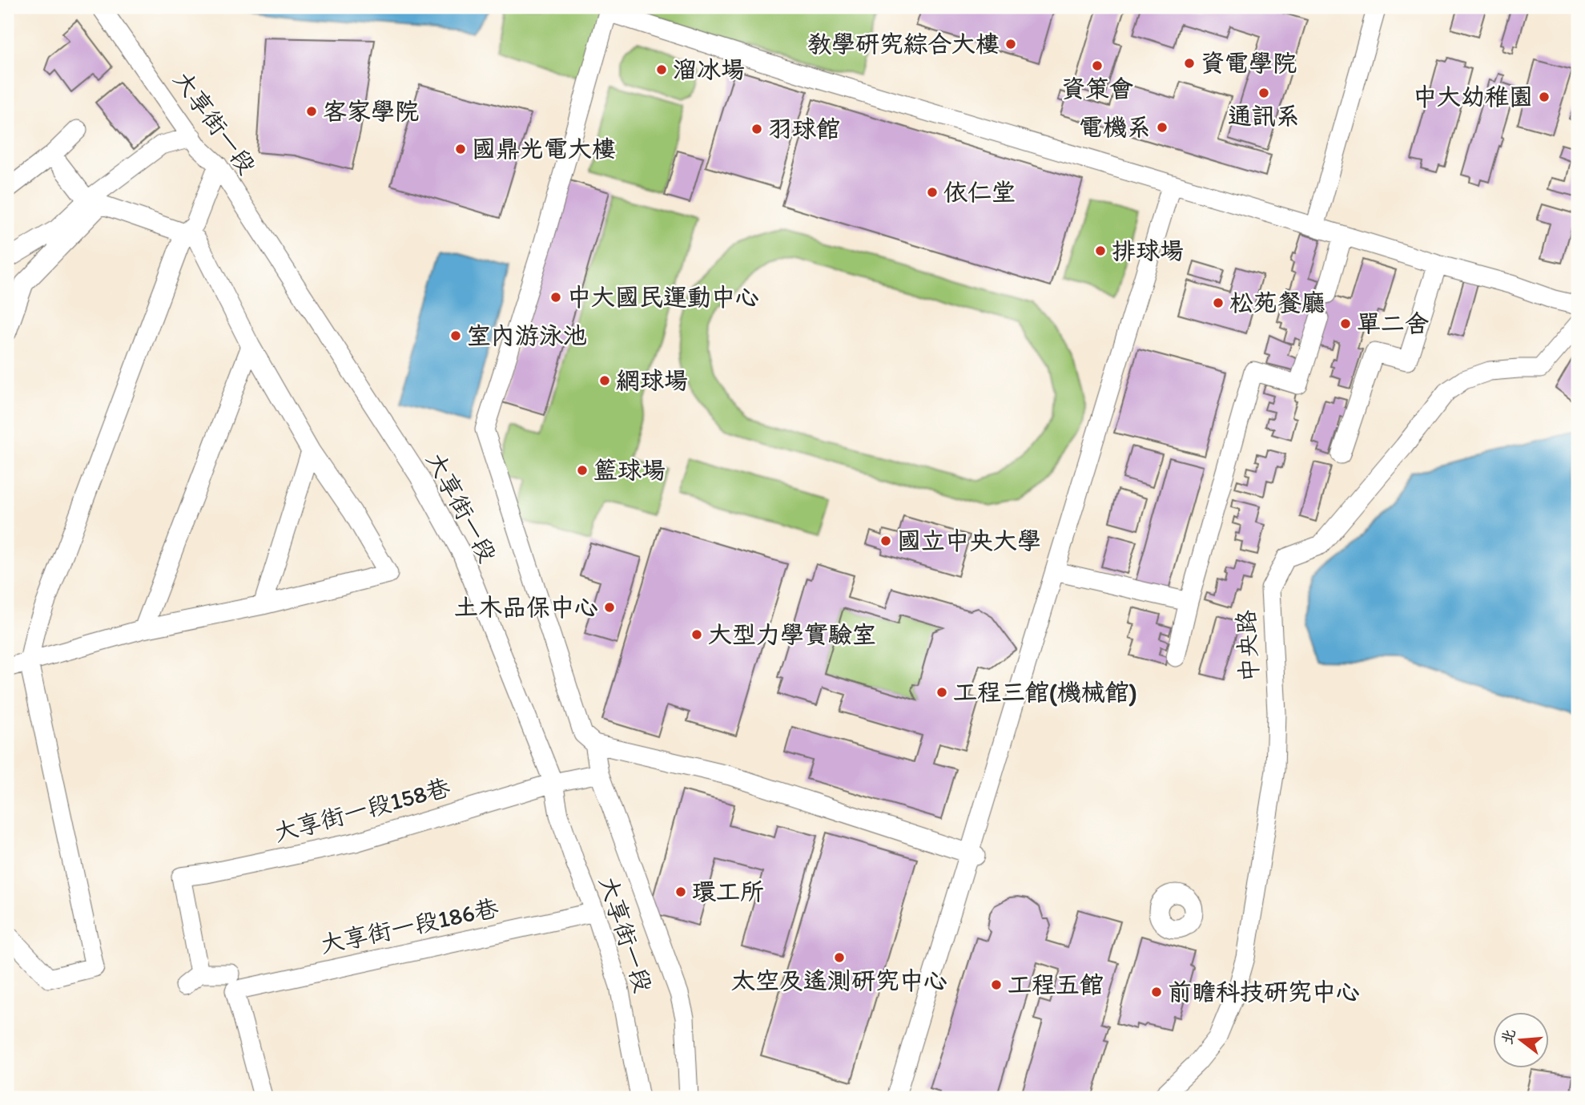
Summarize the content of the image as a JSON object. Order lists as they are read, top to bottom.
{
  "streets": {
    "street": [
      "大享街一段",
      "中央路",
      "大享街一段158巷",
      "大享街一段186巷"
    ]
  },
  "crossings": [
    ["大享街一段", "大享街一段158巷"],
    ["大享街一段", "大享街一段186巷"],
    ["大享街一段158巷", "大享街一段186巷"]
  ],
  "places": [
    "教學研究綜合大樓",
    "資電學院",
    "資策會",
    "溜冰場",
    "通訊系",
    "中大幼稚園",
    "客家學院",
    "電機系",
    "羽球館",
    "國鼎光電大樓",
    "依仁堂",
    "排球場",
    "中大國民運動中心",
    "松苑餐廳",
    "單二舍",
    "室內游泳池",
    "網球場",
    "籃球場",
    "國立中央大學",
    "土木品保中心",
    "大型力學實驗室",
    "工程三館(機械館)",
    "環工所",
    "太空及遙測研究中心",
    "工程五館",
    "前瞻科技研究中心"
  ],
  "north": "left"
}
